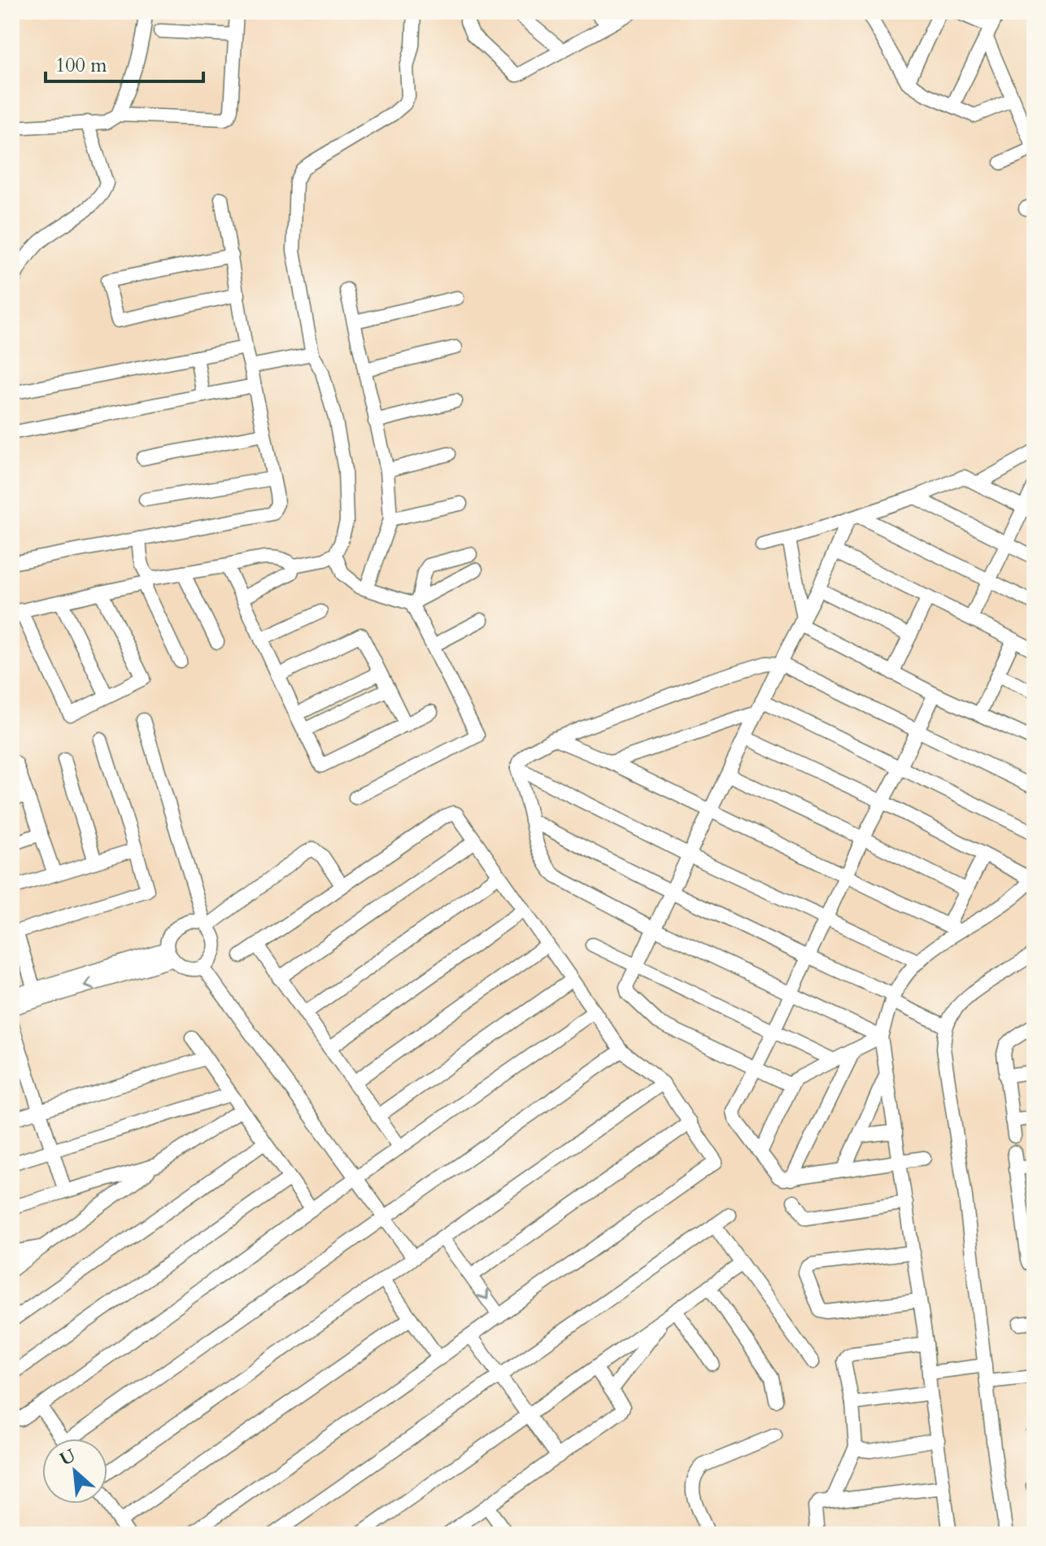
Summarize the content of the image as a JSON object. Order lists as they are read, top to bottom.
{
  "scale_bar": "100 m",
  "north": "top left"
}
